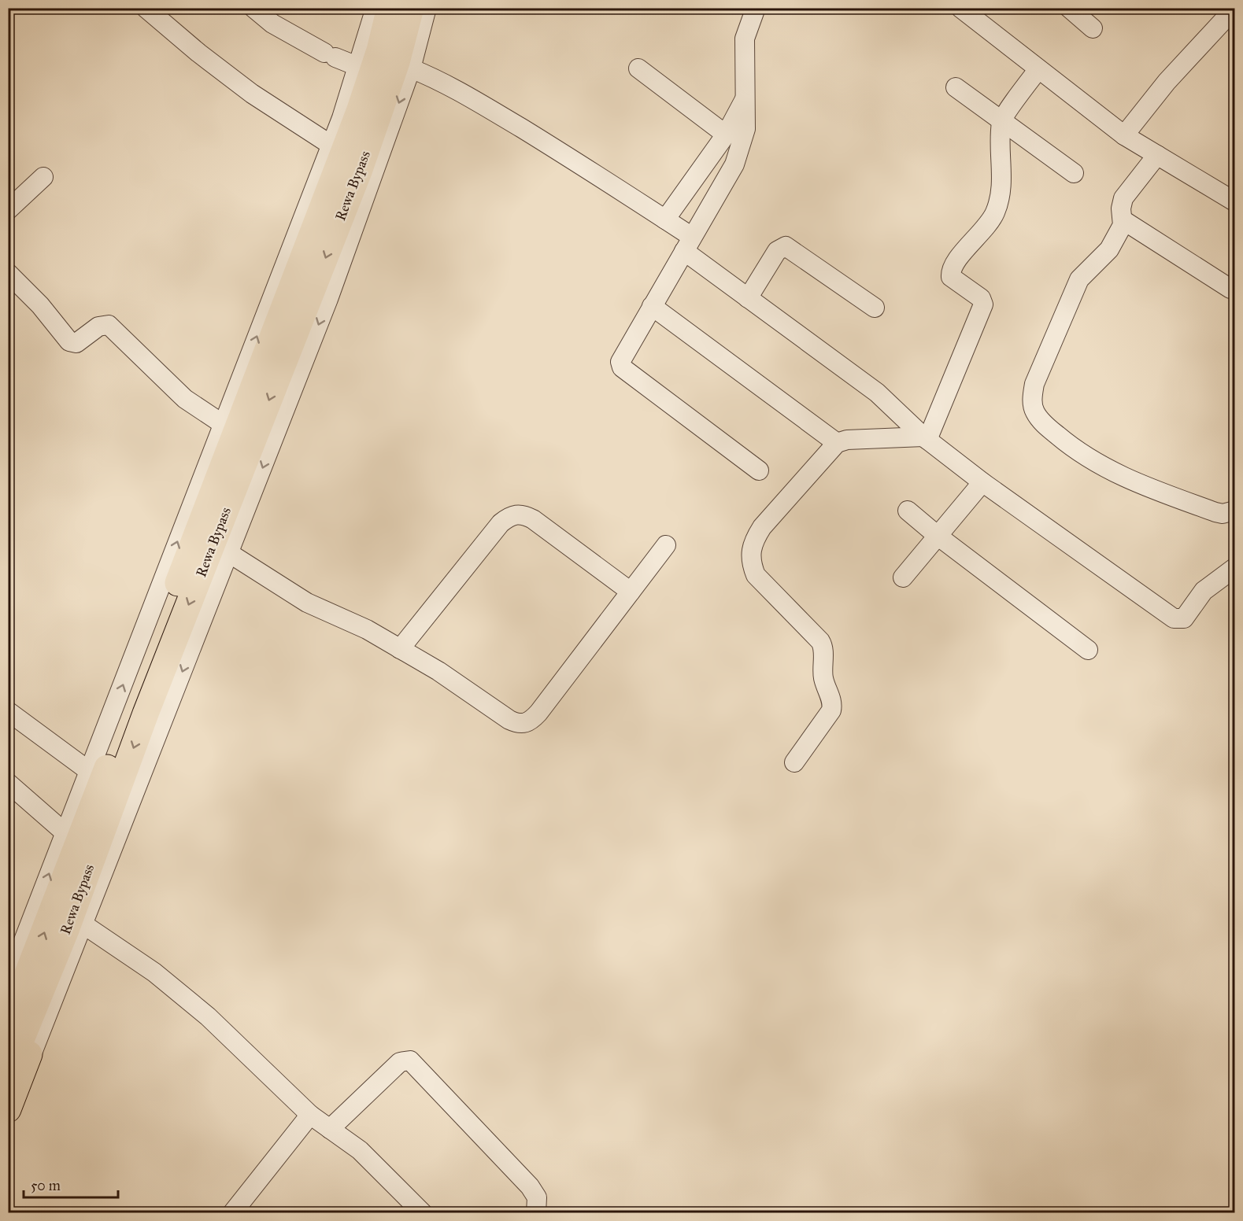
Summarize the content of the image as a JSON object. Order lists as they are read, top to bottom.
{
  "streets": {
    "highway": ["Rewa Bypass"]
  },
  "scale_bar": "50 m"
}
